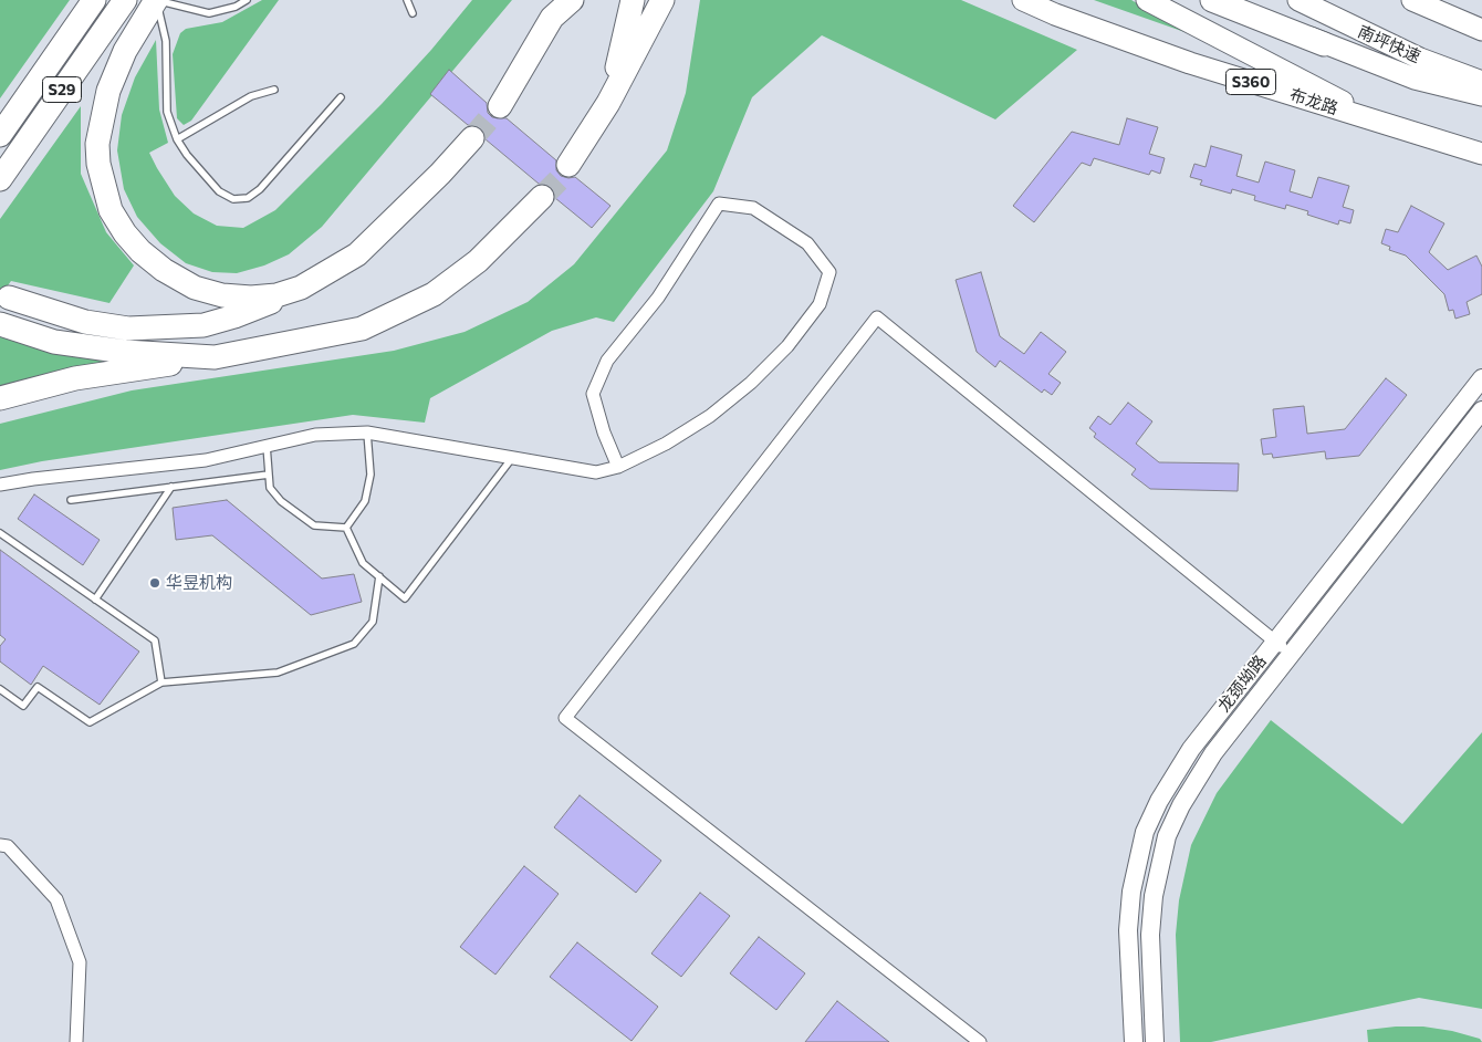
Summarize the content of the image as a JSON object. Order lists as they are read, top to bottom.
{
  "streets": {
    "highway": ["S29"],
    "main road": [
      "南坪快速",
      "S360",
      "布龙路",
      "龙颈坳路"
    ]
  },
  "places": ["华昱机构"]
}
